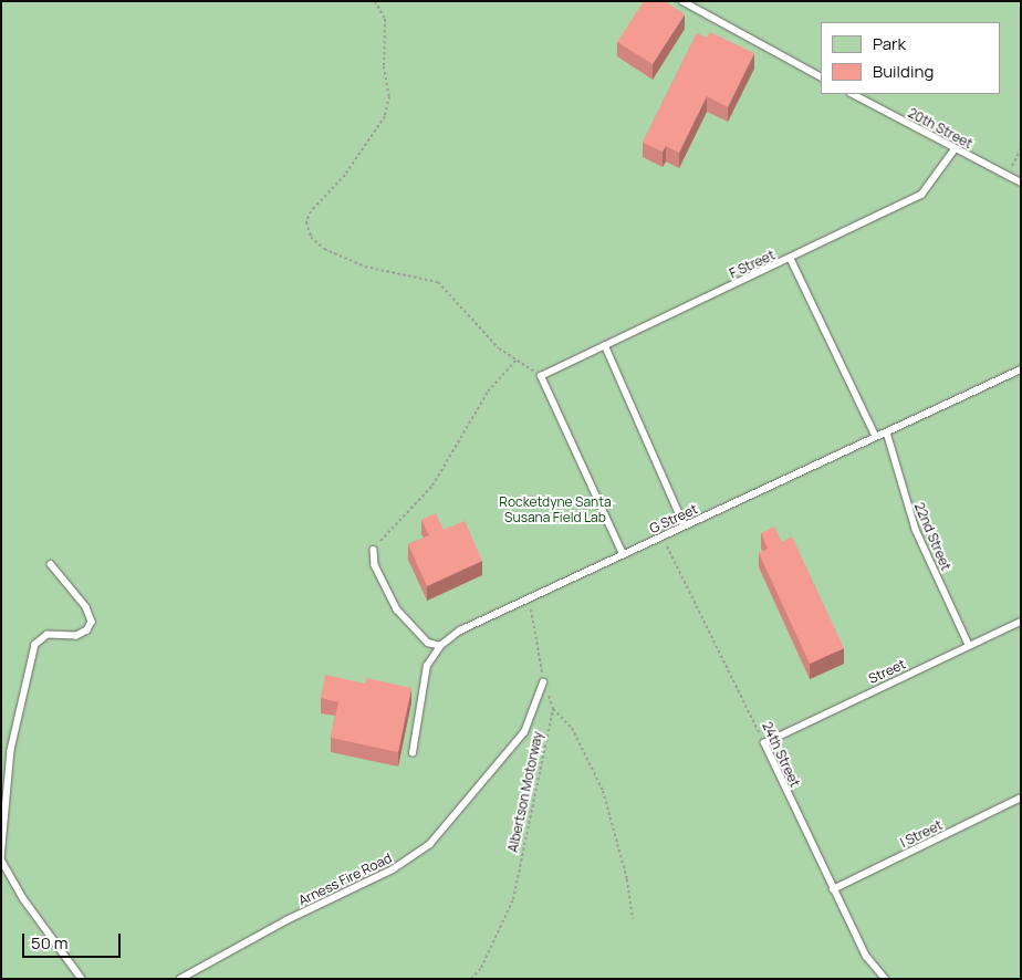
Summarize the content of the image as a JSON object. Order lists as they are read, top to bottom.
{
  "streets": {
    "lane": [
      "20th Street",
      "F Street",
      "G Street",
      "22nd Street",
      "Street",
      "24th Street",
      "I Street",
      "Arness Fire Road"
    ],
    "path": ["Albertson Motorway"]
  },
  "crossings": [
    ["20th Street", "F Street"],
    ["G Street", "22nd Street"],
    ["G Street", "24th Street"],
    ["22nd Street", "Street"],
    ["Street", "24th Street"],
    ["24th Street", "I Street"]
  ],
  "parks": ["Rocketdyne Santa Susana Field Lab"],
  "legend": ["Park", "Building"],
  "scale_bar": "50 m"
}
